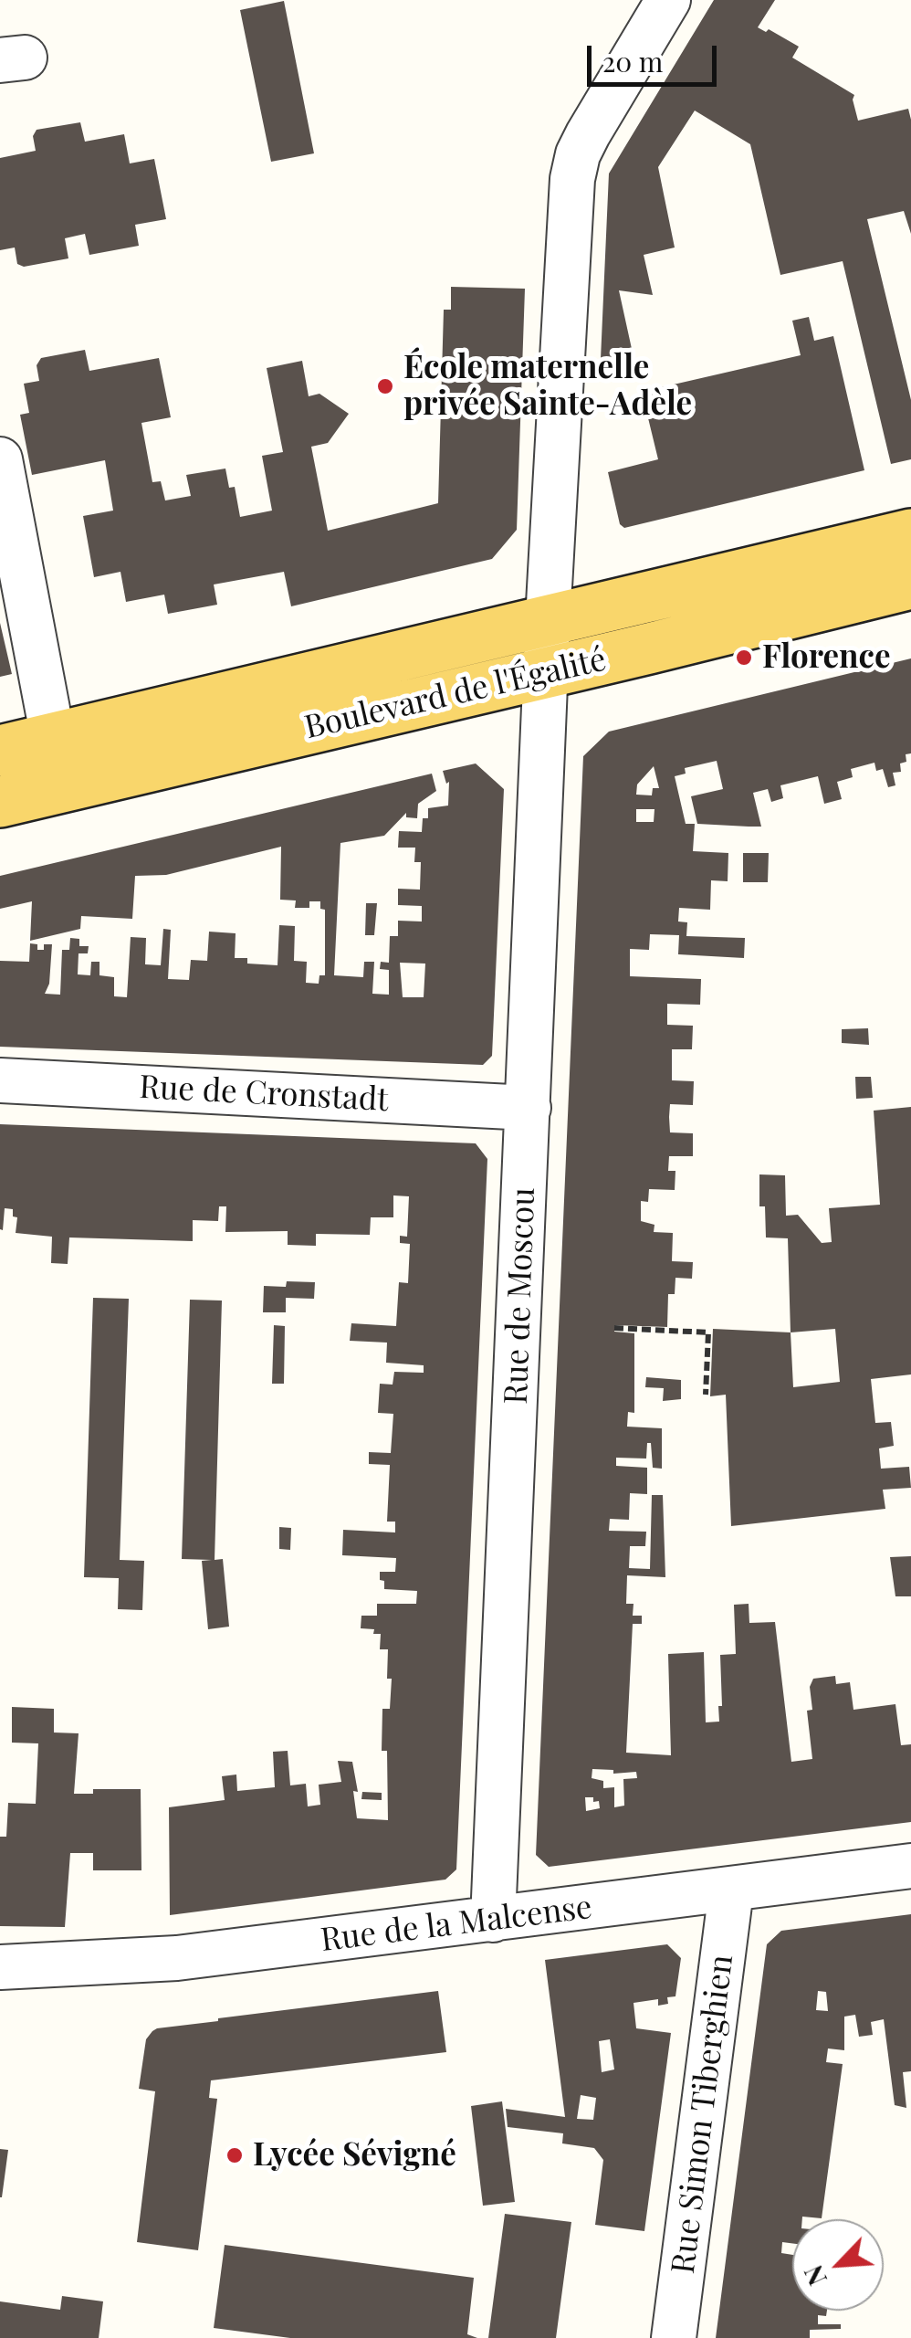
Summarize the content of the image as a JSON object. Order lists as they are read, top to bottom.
{
  "streets": {
    "main road": ["Boulevard de l'Égalité"],
    "street": [
      "Rue de Cronstadt",
      "Rue de Moscou",
      "Rue de la Malcense",
      "Rue Simon Tiberghien"
    ]
  },
  "crossings": [
    ["Boulevard de l'Égalité", "Rue de Moscou"],
    ["Rue de Cronstadt", "Rue de Moscou"],
    ["Rue de Moscou", "Rue de la Malcense"],
    ["Rue de la Malcense", "Rue Simon Tiberghien"]
  ],
  "places": ["École maternelle privée Sainte-Adèle", "Florence", "Lycée Sévigné"],
  "scale_bar": "20 m",
  "north": "bottom left"
}
